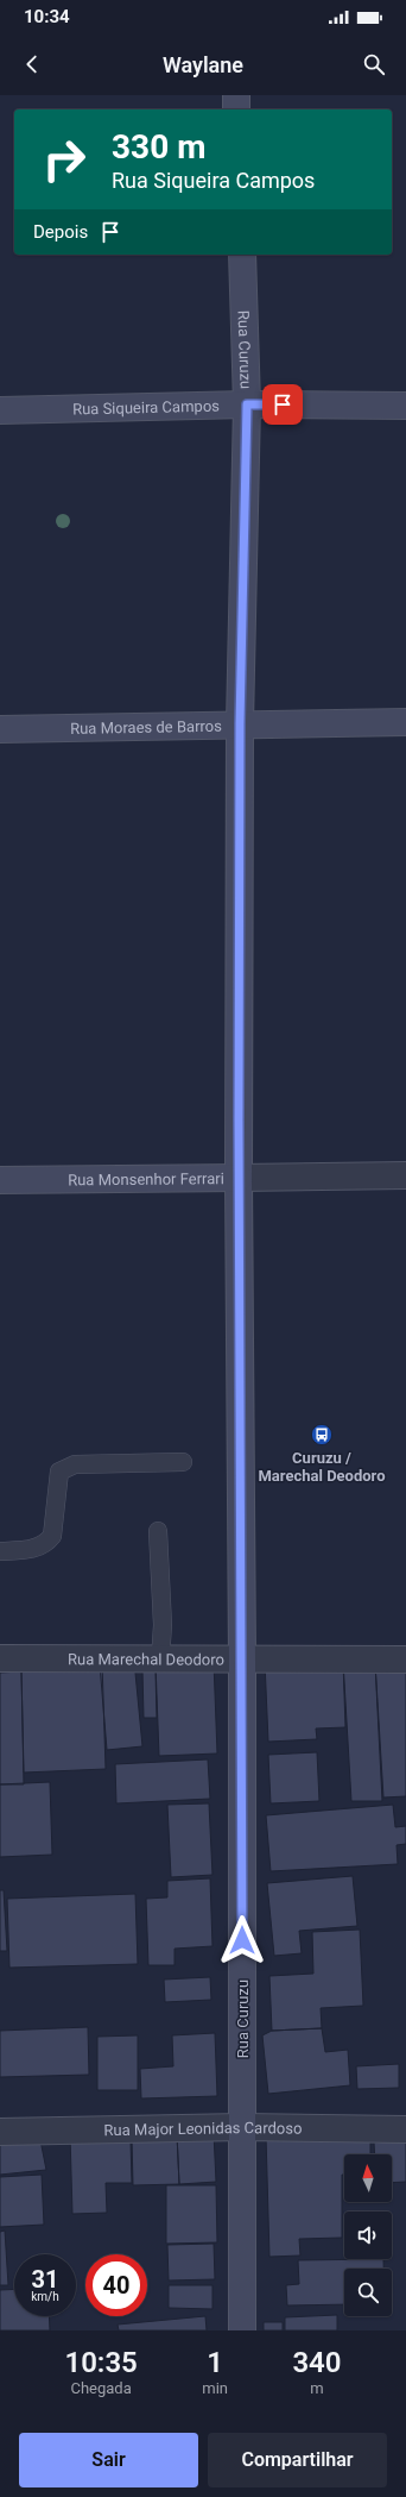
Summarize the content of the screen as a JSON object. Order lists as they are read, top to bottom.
{
  "streets": {
    "street": [
      "Rua Curuzu",
      "Rua Siqueira Campos",
      "Rua Moraes de Barros",
      "Rua Monsenhor Ferrari",
      "Rua Marechal Deodoro",
      "Rua Major Leonidas Cardoso"
    ]
  },
  "crossings": [
    ["Rua Curuzu", "Rua Siqueira Campos"],
    ["Rua Curuzu", "Rua Moraes de Barros"],
    ["Rua Curuzu", "Rua Monsenhor Ferrari"],
    ["Rua Curuzu", "Rua Marechal Deodoro"],
    ["Rua Curuzu", "Rua Major Leonidas Cardoso"]
  ],
  "places": {
    "bus stop": ["Curuzu / Marechal Deodoro"]
  },
  "north": "top",
  "page": {
    "status": "10:34",
    "header": "Waylane",
    "turn": ["330 m", "Rua Siqueira Campos"],
    "then": "Depois",
    "speed": "31 km/h",
    "limit": "40",
    "eta": [
      "10:35",
      "Chegada",
      "1",
      "min",
      "340",
      "m"
    ],
    "buttons": ["Sair", "Compartilhar"]
  }
}
